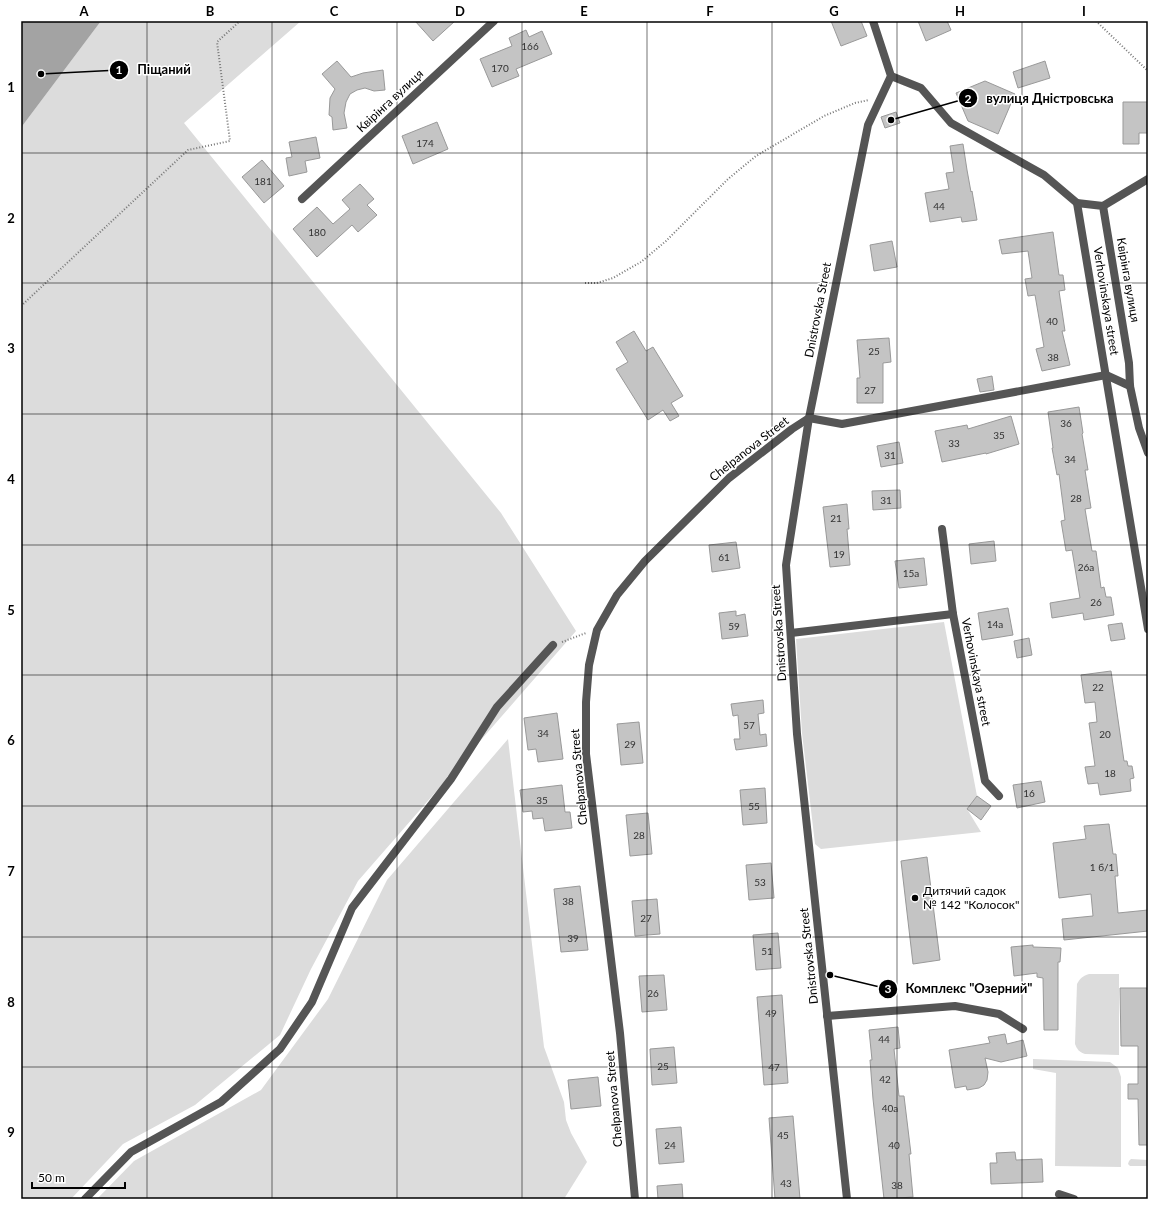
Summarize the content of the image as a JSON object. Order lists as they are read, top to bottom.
{
  "streets": {
    "street": [
      "Квірінга вулиця",
      "Verhovinskaya street",
      "Dnistrovska Street",
      "Chelpanova Street"
    ]
  },
  "crossings": [
    ["Verhovinskaya street", "Dnistrovska Street"],
    ["Dnistrovska Street", "Chelpanova Street"]
  ],
  "places": [
    "Піщаний",
    "вулиця Дністровська",
    "Дитячий садок № 142 \"Колосок\"",
    "Комплекс \"Озерний\""
  ],
  "house_numbers": [
    "166",
    "170",
    "174",
    "181",
    "44",
    "180",
    "40",
    "25",
    "38",
    "27",
    "36",
    "35",
    "33",
    "31",
    "34",
    "28",
    "31",
    "21",
    "19",
    "61",
    "26а",
    "15а",
    "26",
    "14а",
    "59",
    "22",
    "57",
    "34",
    "20",
    "29",
    "18",
    "16",
    "35",
    "55",
    "28",
    "1 б/1",
    "53",
    "38",
    "27",
    "39",
    "51",
    "26",
    "49",
    "44",
    "25",
    "47",
    "42",
    "40а",
    "45",
    "24",
    "40",
    "43",
    "38"
  ],
  "scale_bar": "50 m",
  "grid": {
    "columns": [
      "A",
      "B",
      "C",
      "D",
      "E",
      "F",
      "G",
      "H",
      "I"
    ],
    "rows": [
      "1",
      "2",
      "3",
      "4",
      "5",
      "6",
      "7",
      "8",
      "9"
    ]
  }
}
